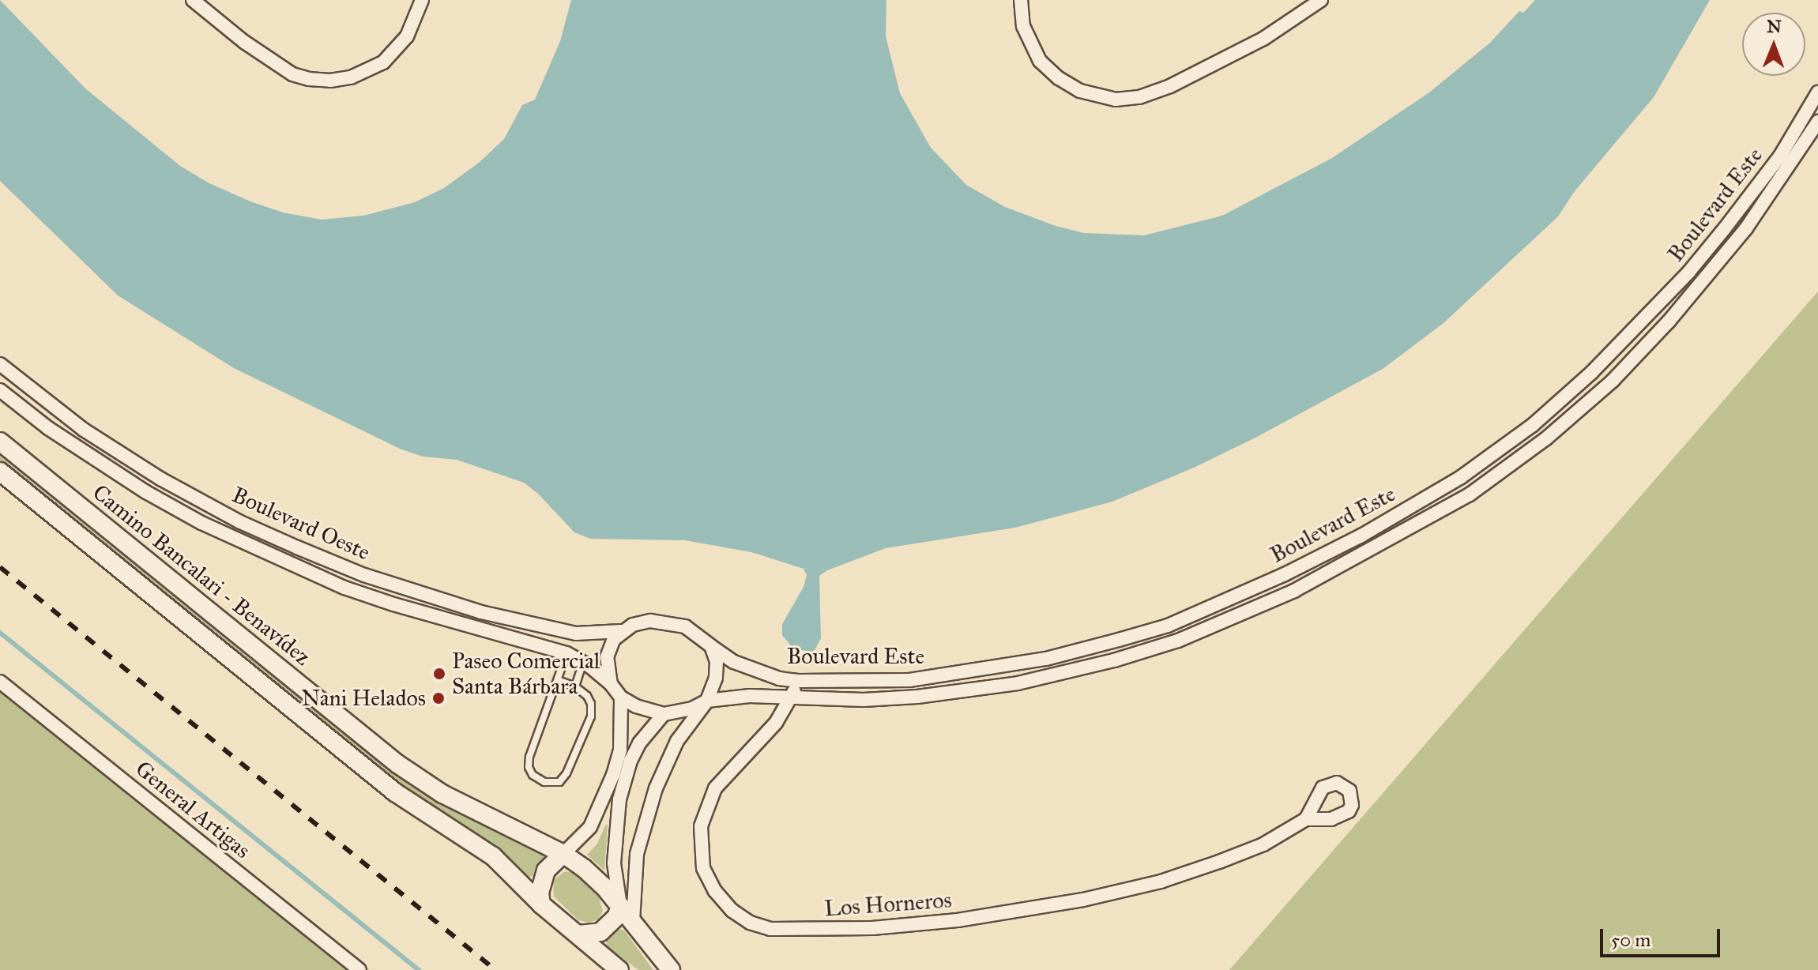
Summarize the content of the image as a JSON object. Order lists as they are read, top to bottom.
{
  "streets": {
    "main road": ["Camino Bancalari - Benavídez"],
    "street": [
      "Boulevard Este",
      "Boulevard Oeste",
      "General Artigas",
      "Los Horneros"
    ]
  },
  "crossings": [
    ["Boulevard Este", "Boulevard Oeste"],
    ["Boulevard Este", "Los Horneros"]
  ],
  "places": ["Paseo Comercial Santa Bárbara", "Nani Helados"],
  "scale_bar": "50 m",
  "north": "top"
}
